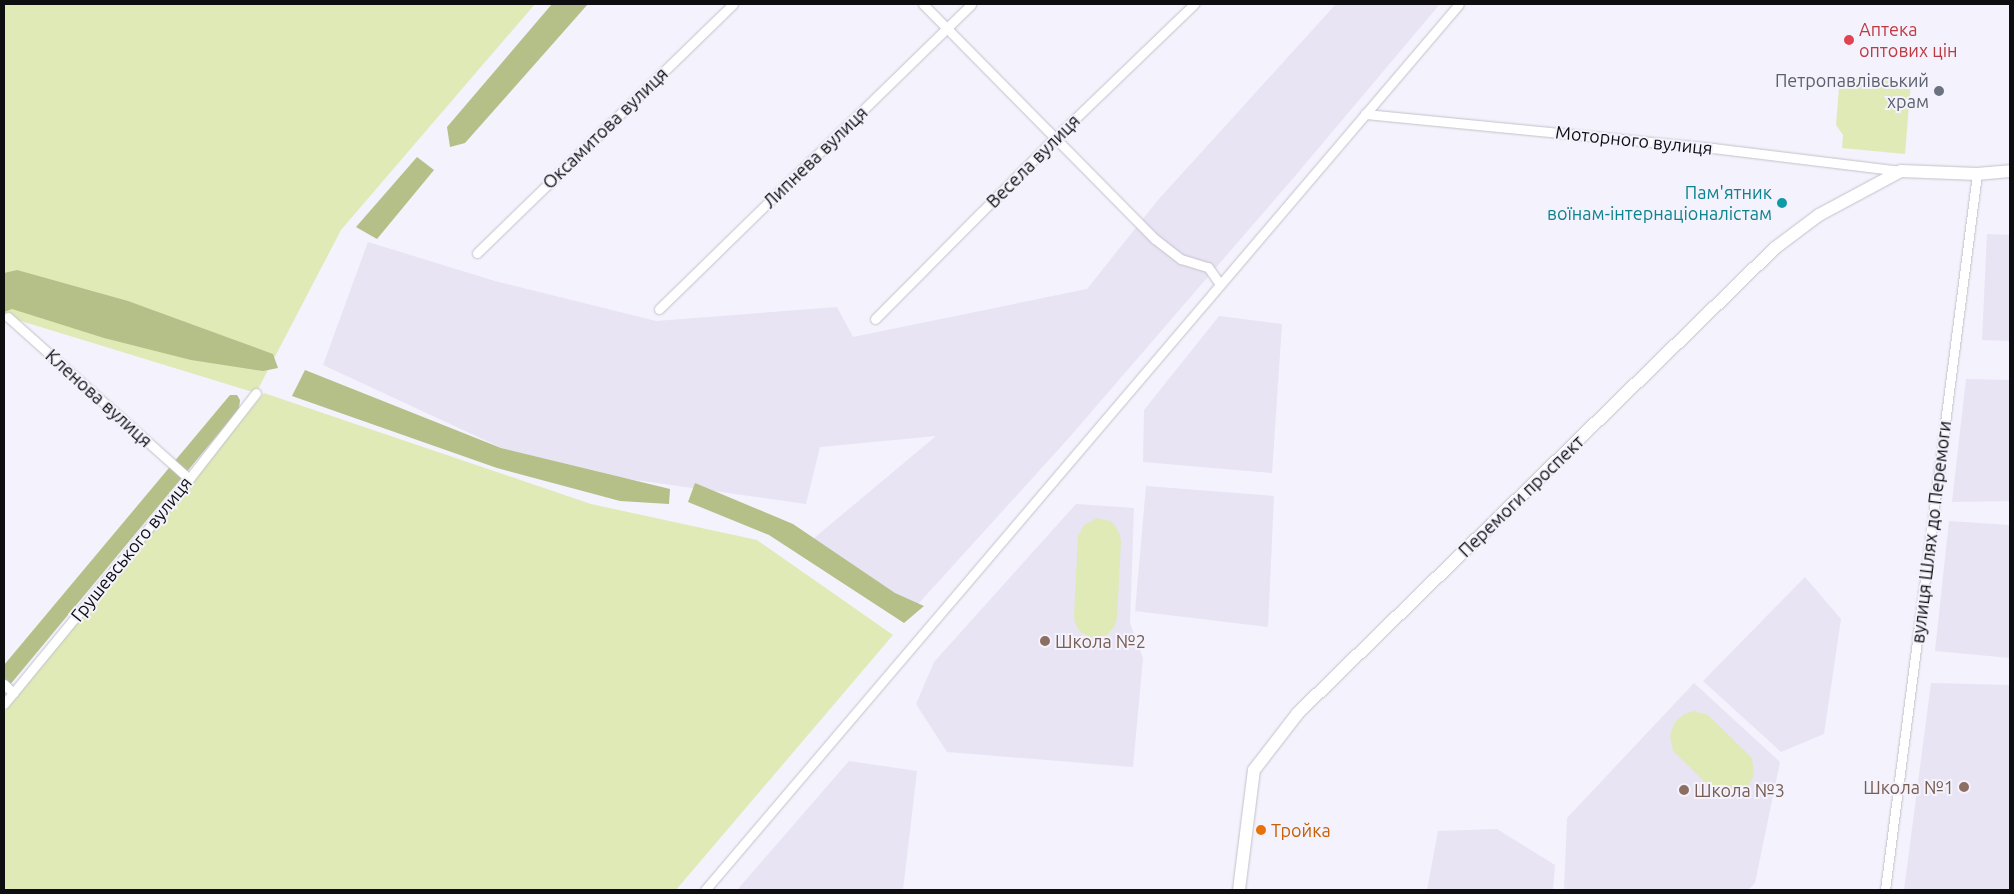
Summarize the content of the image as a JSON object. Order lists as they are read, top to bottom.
{
  "streets": {
    "street": [
      "Оксамитова вулиця",
      "Моторного вулиця",
      "Липнева вулиця",
      "Весела вулиця",
      "Кленова вулиця",
      "Перемоги проспект",
      "вулиця Шлях до Перемоги",
      "Грушевського вулиця"
    ]
  },
  "crossings": [
    ["Моторного вулиця", "Перемоги проспект"],
    ["Кленова вулиця", "Грушевського вулиця"]
  ],
  "places": [
    "Аптека оптових цін",
    "Петропавлівський храм",
    "Пам'ятник воїнам-інтернаціоналістам",
    "Школа №2",
    "Школа №1",
    "Школа №3",
    "Тройка"
  ]
}
